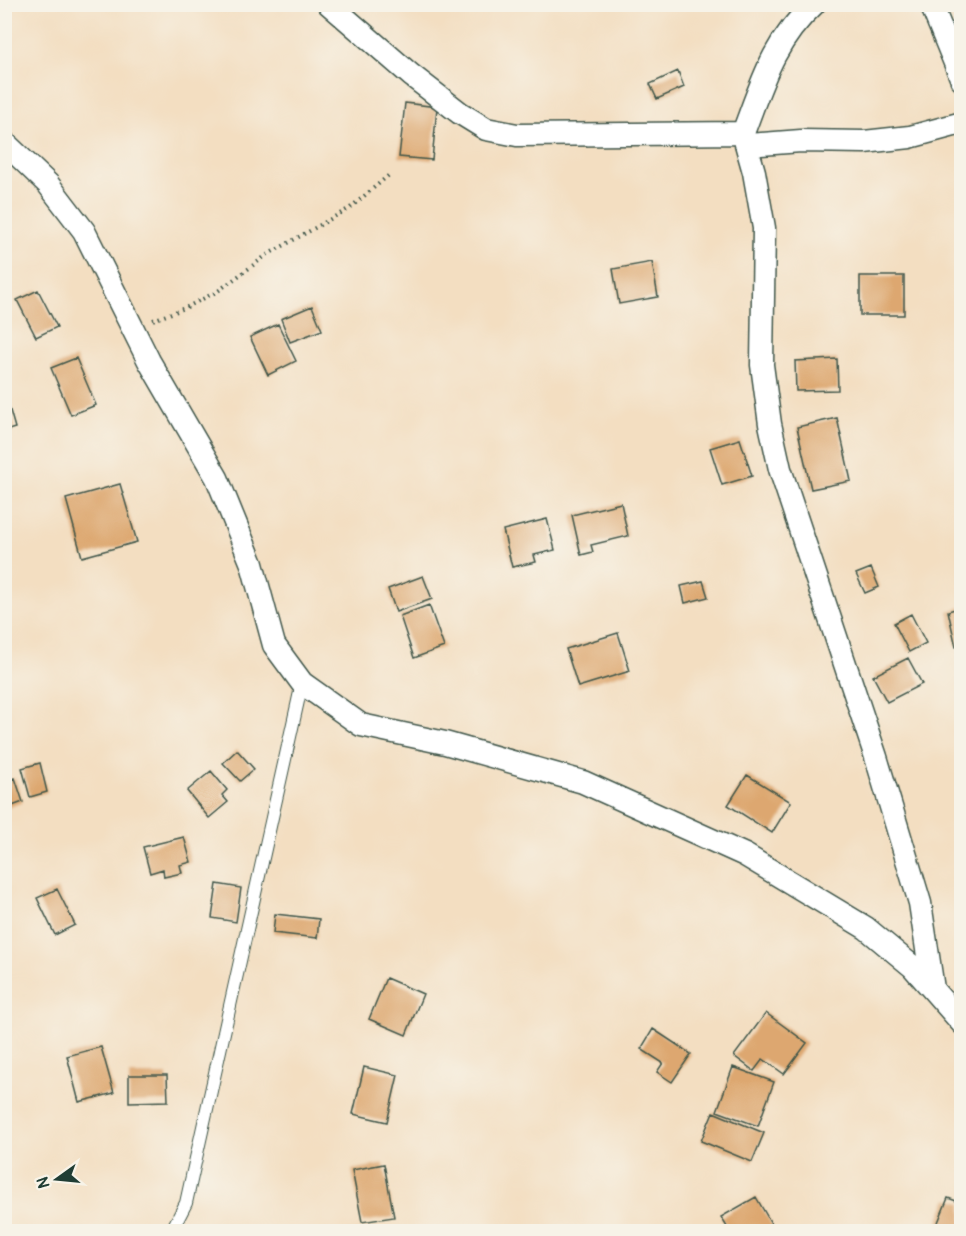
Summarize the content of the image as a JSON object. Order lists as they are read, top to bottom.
{
  "north": "left"
}
